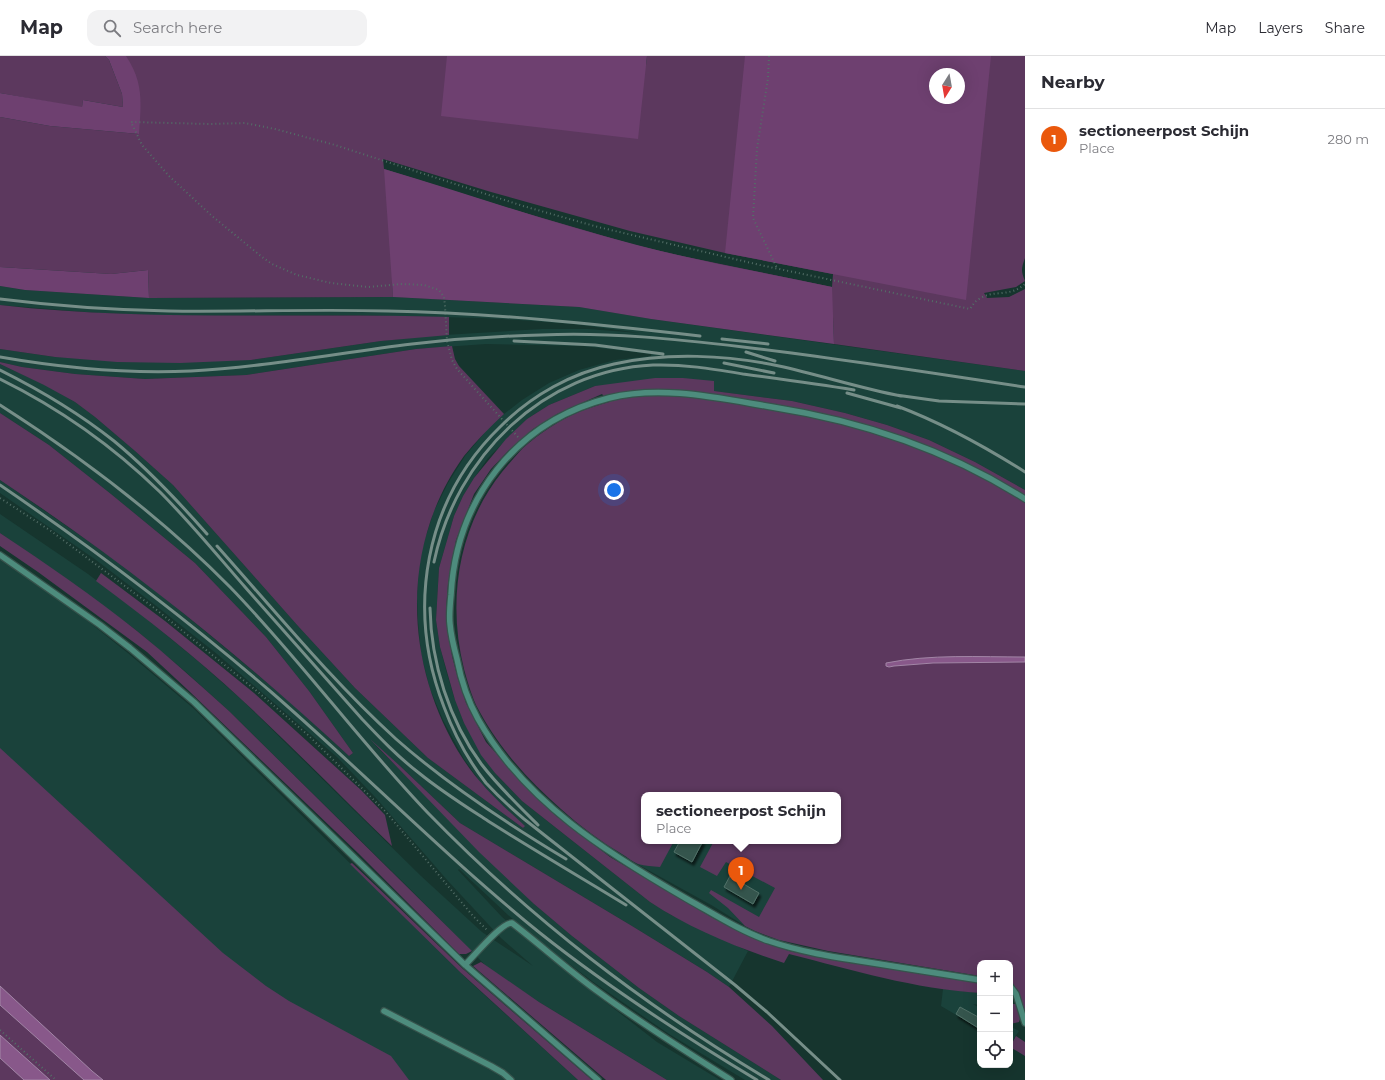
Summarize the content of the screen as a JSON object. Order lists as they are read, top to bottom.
{
  "north": "bottom",
  "page": {
    "header": "Map",
    "search": "Search here",
    "nav": ["Map", "Layers", "Share"],
    "heading": "Nearby",
    "list": [
      {
        "mark": "1",
        "name": "sectioneerpost Schijn",
        "note": "Place",
        "value": "280 m"
      }
    ],
    "popup": ["sectioneerpost Schijn", "Place"],
    "pins": "1",
    "map_buttons": ["+", "−"]
  }
}
